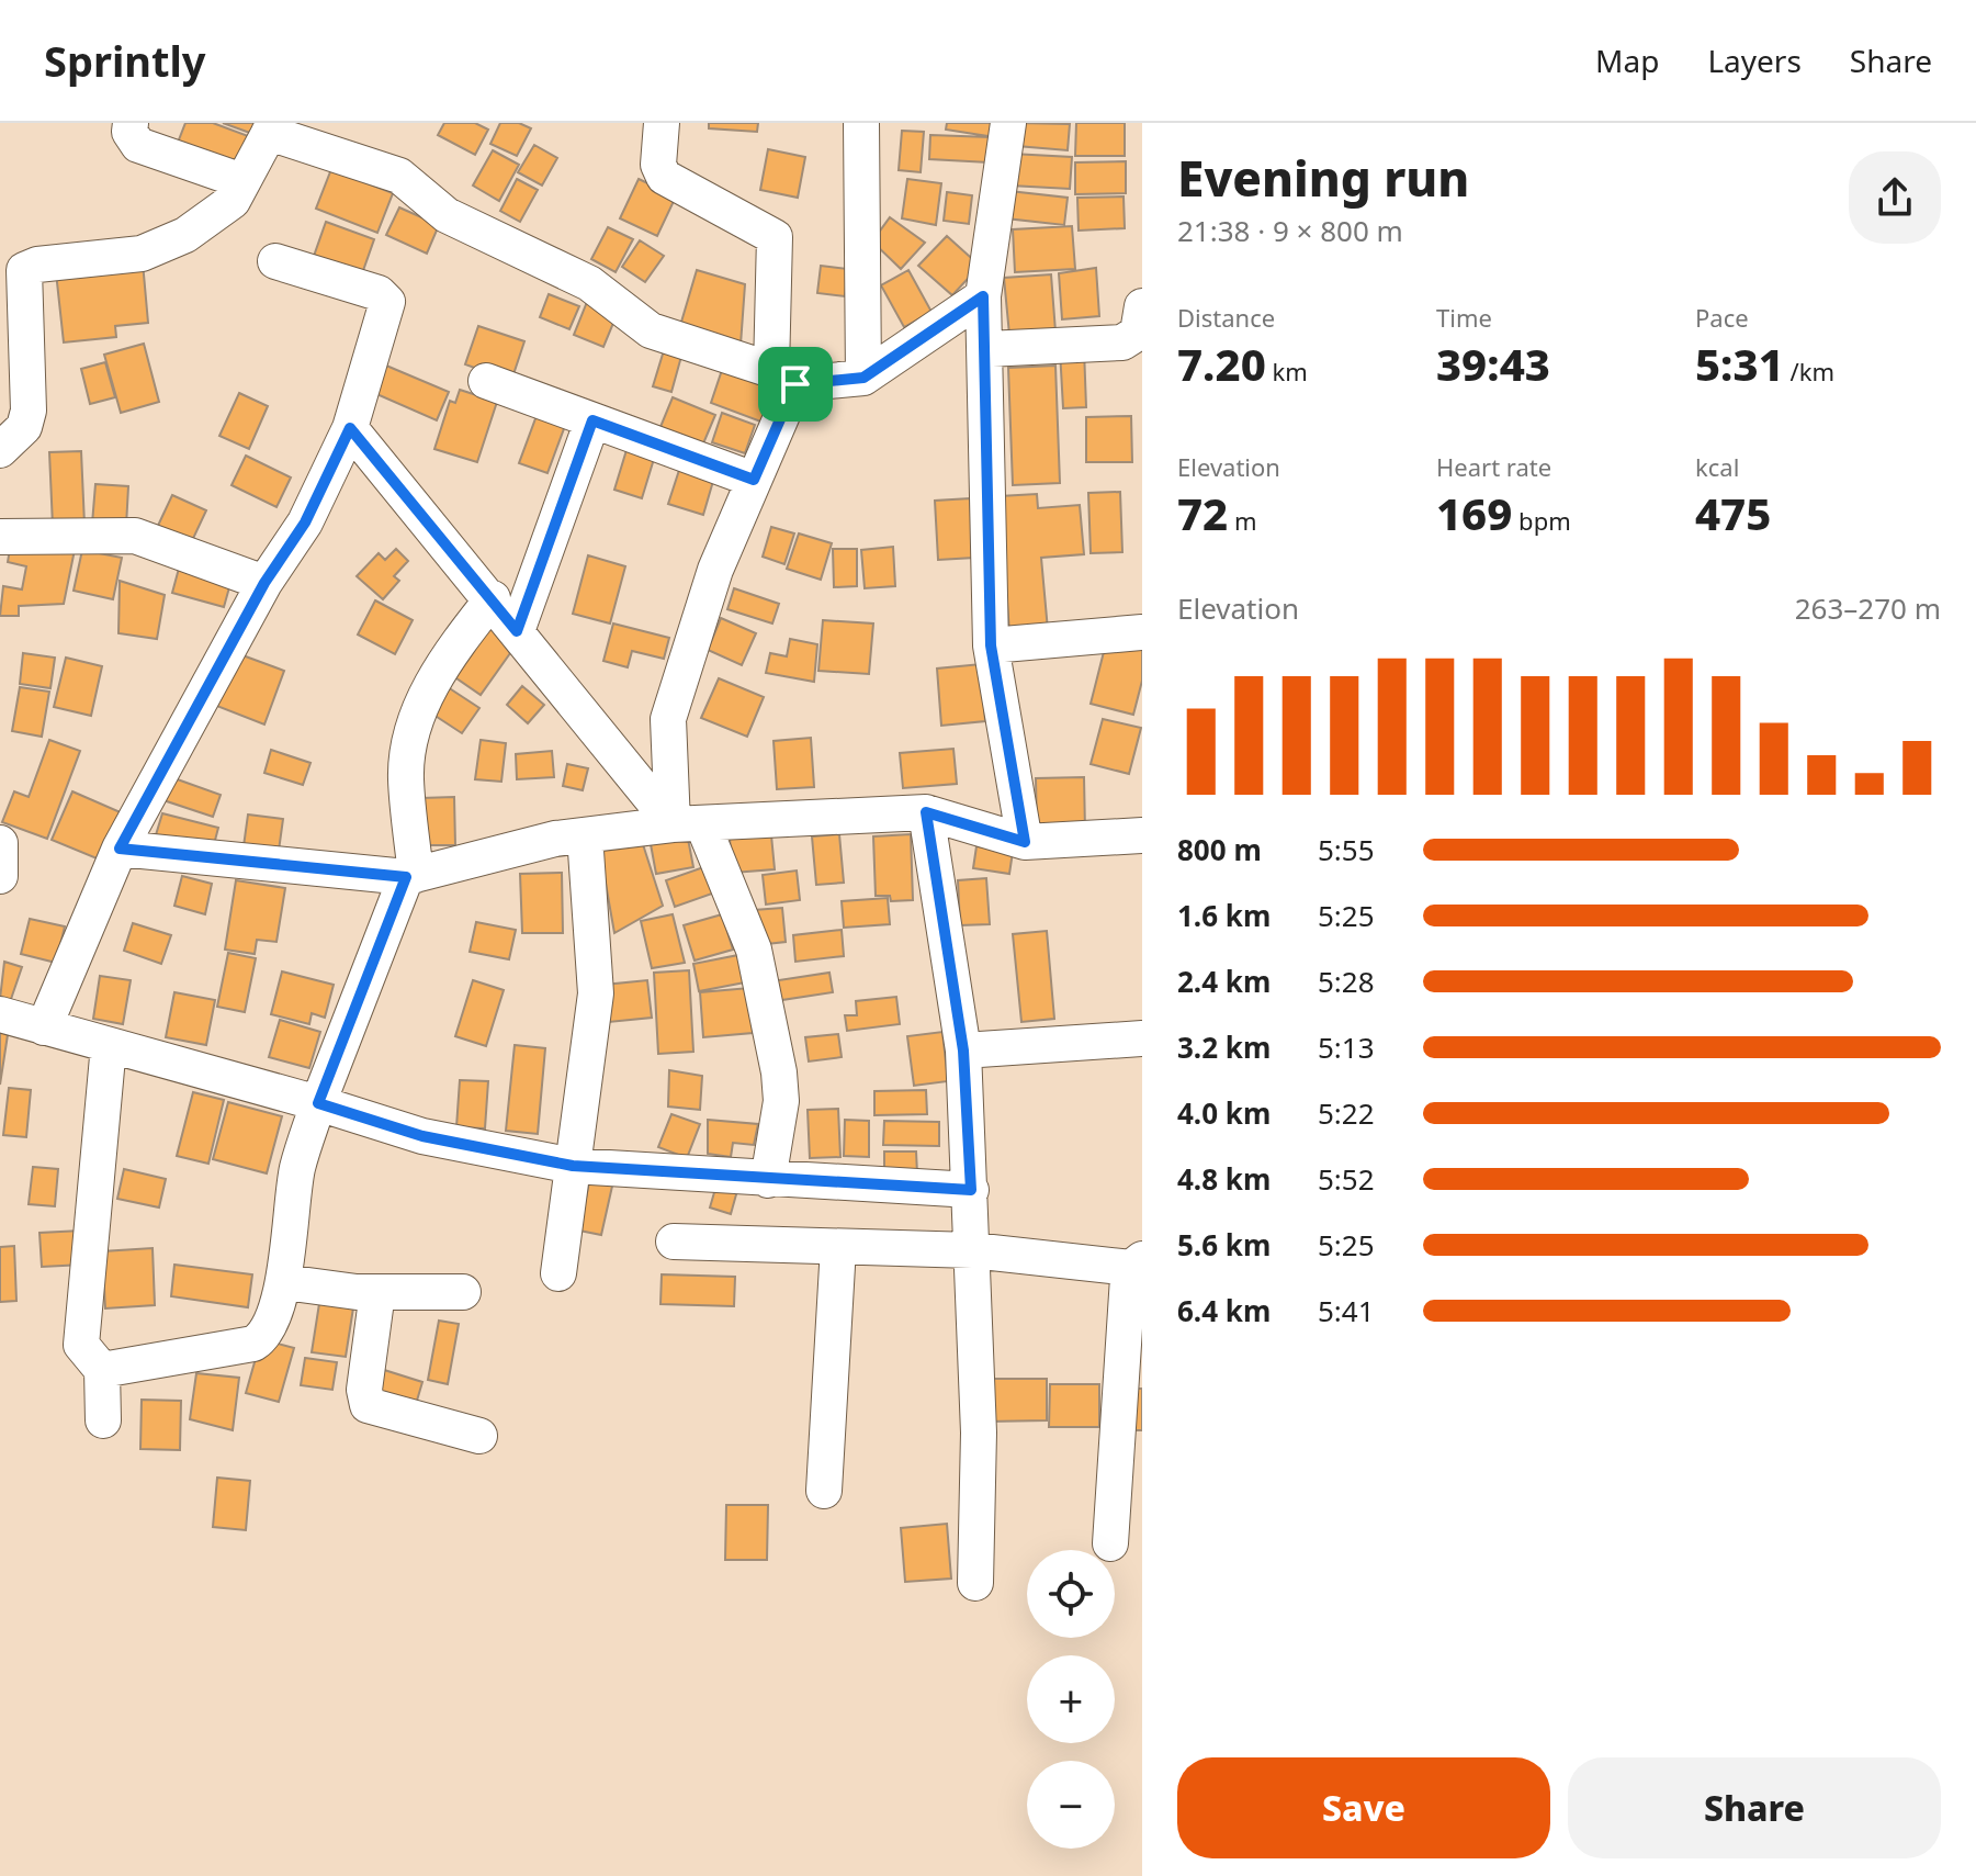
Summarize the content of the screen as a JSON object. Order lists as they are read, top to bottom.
{
  "page": {
    "header": "Sprintly",
    "nav": ["Map", "Layers", "Share"],
    "heading": ["Evening run", "21:38 · 9 × 800 m"],
    "stats": [
      ["Distance", "7.20 km"],
      ["Time", "39:43"],
      ["Pace", "5:31 /km"],
      ["Elevation", "72 m"],
      ["Heart rate", "169 bpm"],
      ["kcal", "475"]
    ],
    "chart": ["Elevation", "263–270 m"],
    "list": [
      {
        "name": "800 m",
        "note": "5:55"
      },
      {
        "name": "1.6 km",
        "note": "5:25"
      },
      {
        "name": "2.4 km",
        "note": "5:28"
      },
      {
        "name": "3.2 km",
        "note": "5:13"
      },
      {
        "name": "4.0 km",
        "note": "5:22"
      },
      {
        "name": "4.8 km",
        "note": "5:52"
      },
      {
        "name": "5.6 km",
        "note": "5:25"
      },
      {
        "name": "6.4 km",
        "note": "5:41"
      }
    ],
    "map_buttons": ["+", "−"],
    "buttons": ["Save", "Share"]
  }
}
